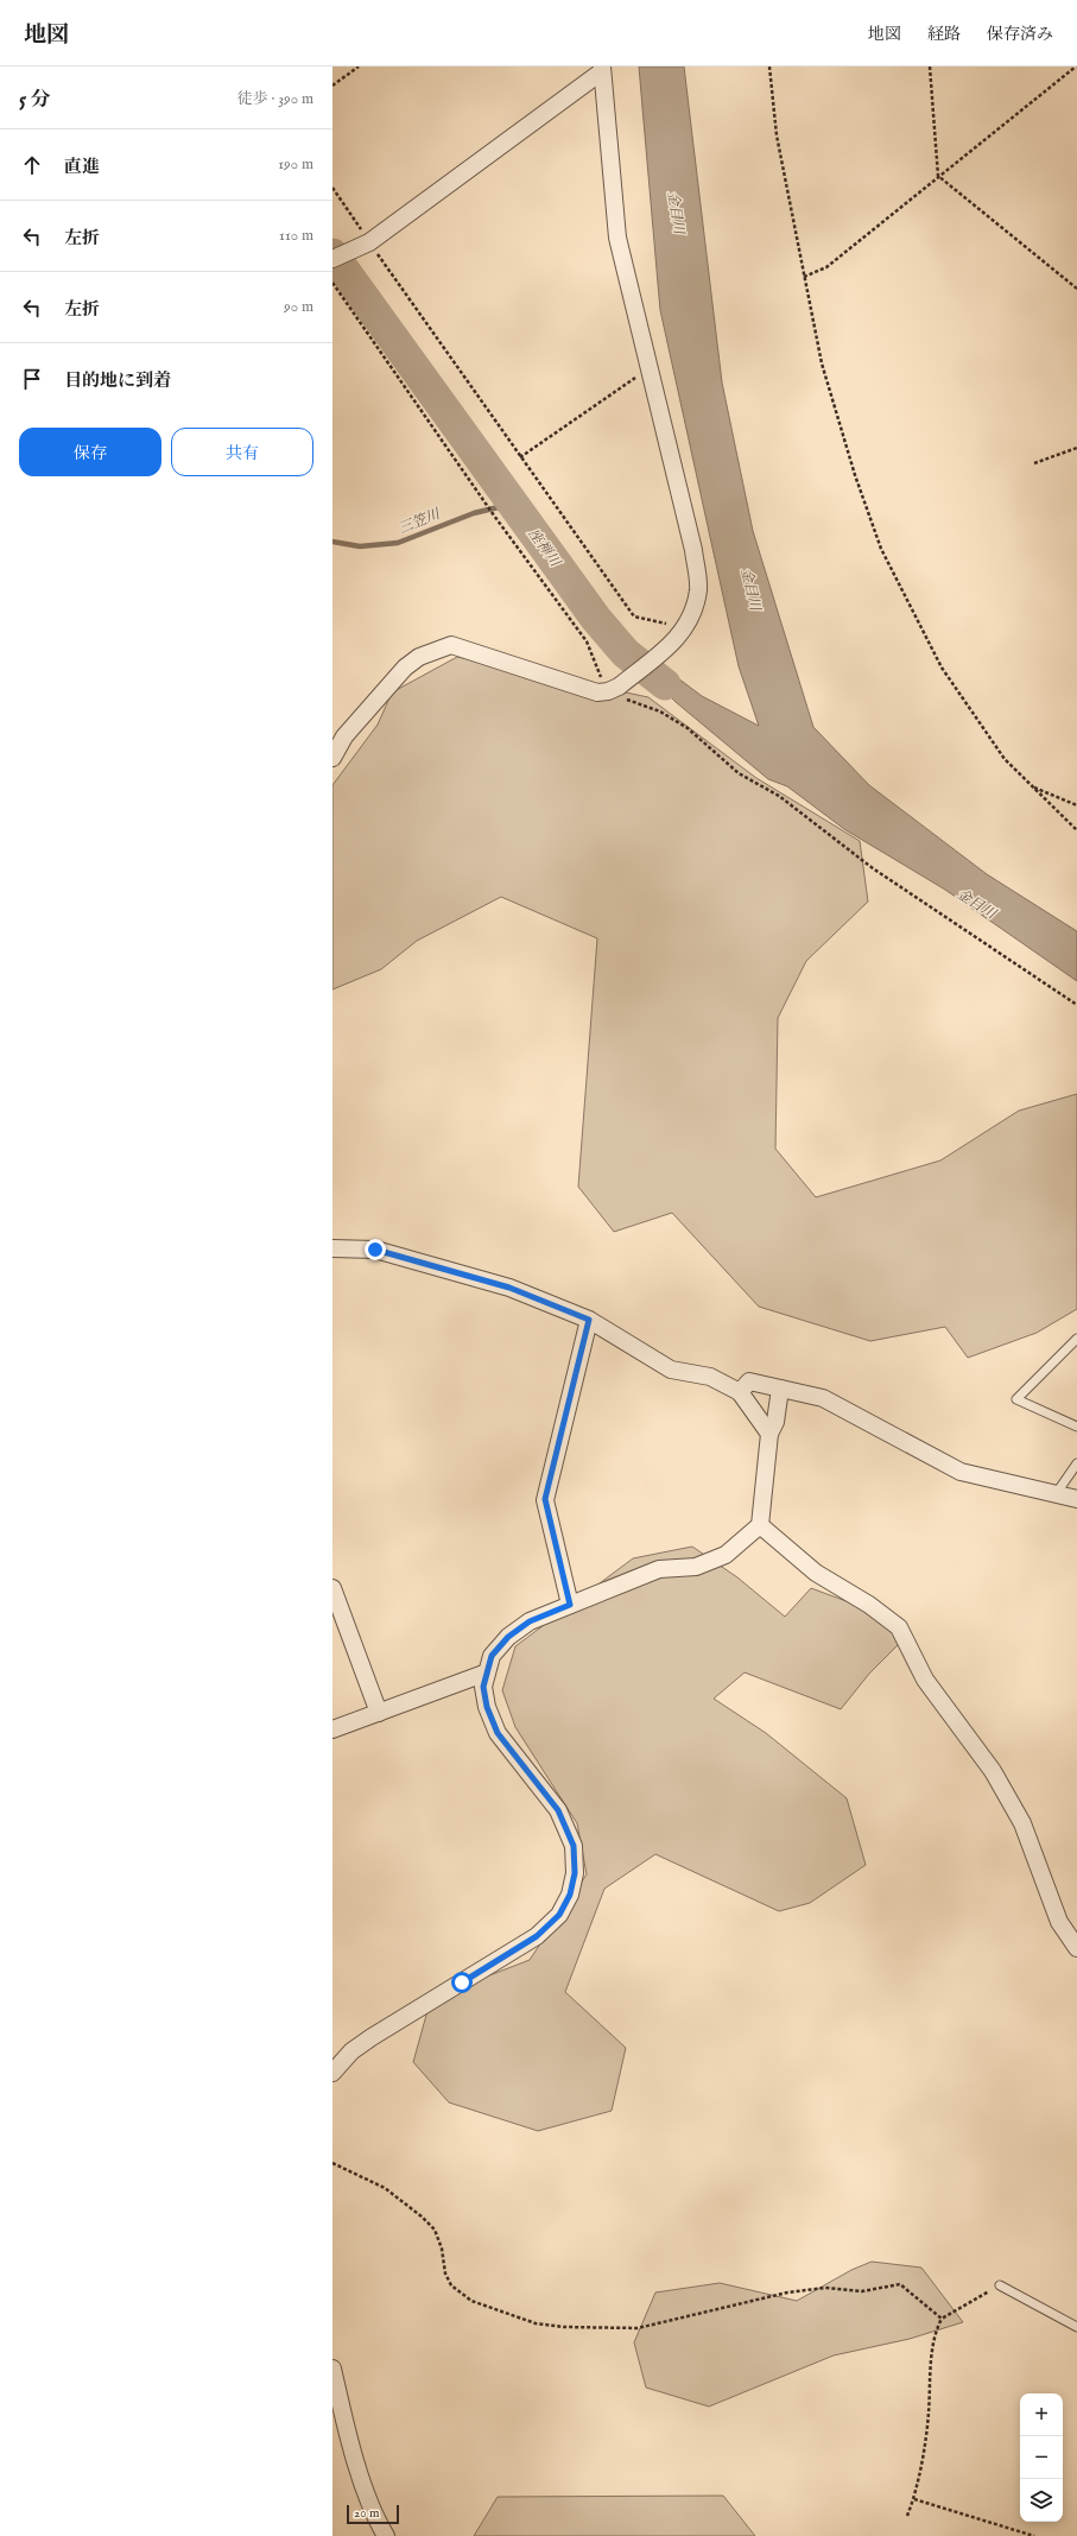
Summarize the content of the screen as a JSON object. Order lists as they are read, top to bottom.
{
  "water": ["金目川", "三笠川", "座禅川"],
  "scale_bar": "20 m",
  "page": {
    "header": "地図",
    "nav": ["地図", "経路", "保存済み"],
    "heading": ["5 分", "徒歩 · 390 m"],
    "list": [
      ["直進", "190 m"],
      ["左折", "110 m"],
      ["左折", "90 m"],
      "目的地に到着"
    ],
    "buttons": ["保存", "共有"],
    "map_buttons": ["+", "−"],
    "scale": "20 m"
  }
}
